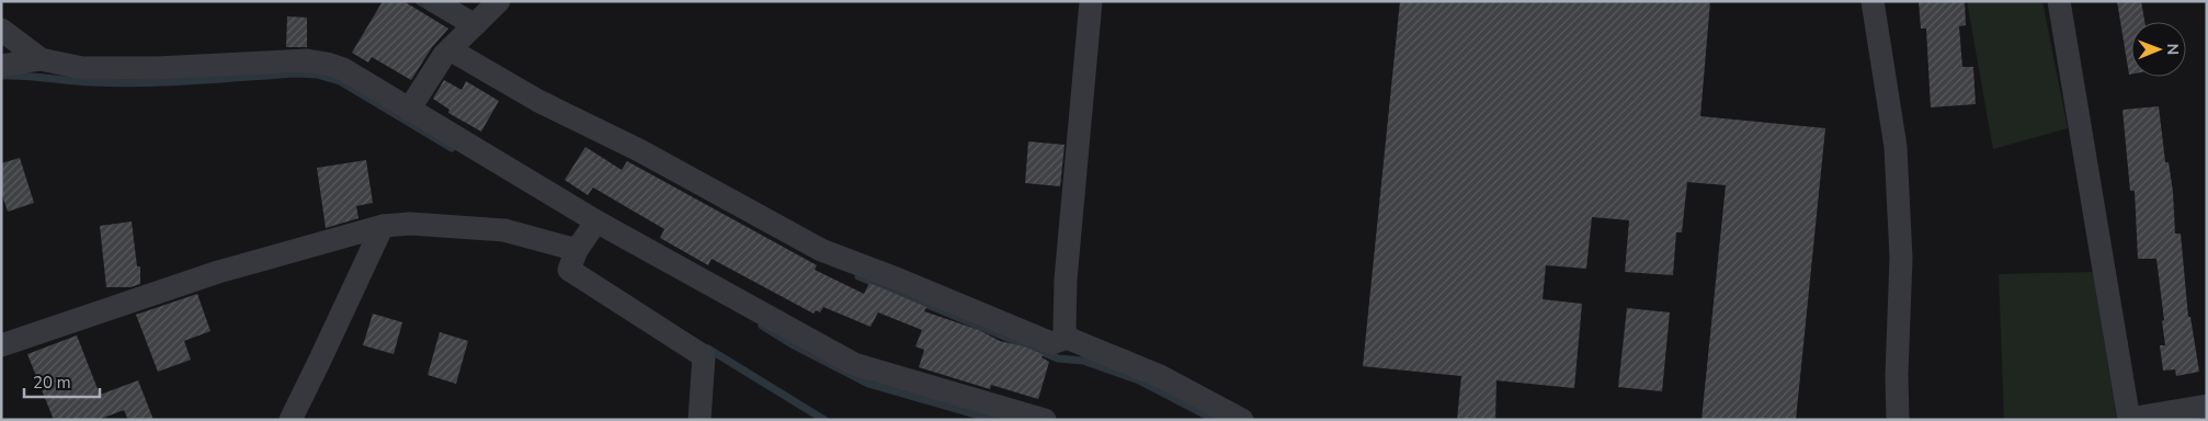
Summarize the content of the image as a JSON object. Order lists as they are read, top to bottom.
{
  "scale_bar": "20 m",
  "north": "right"
}
